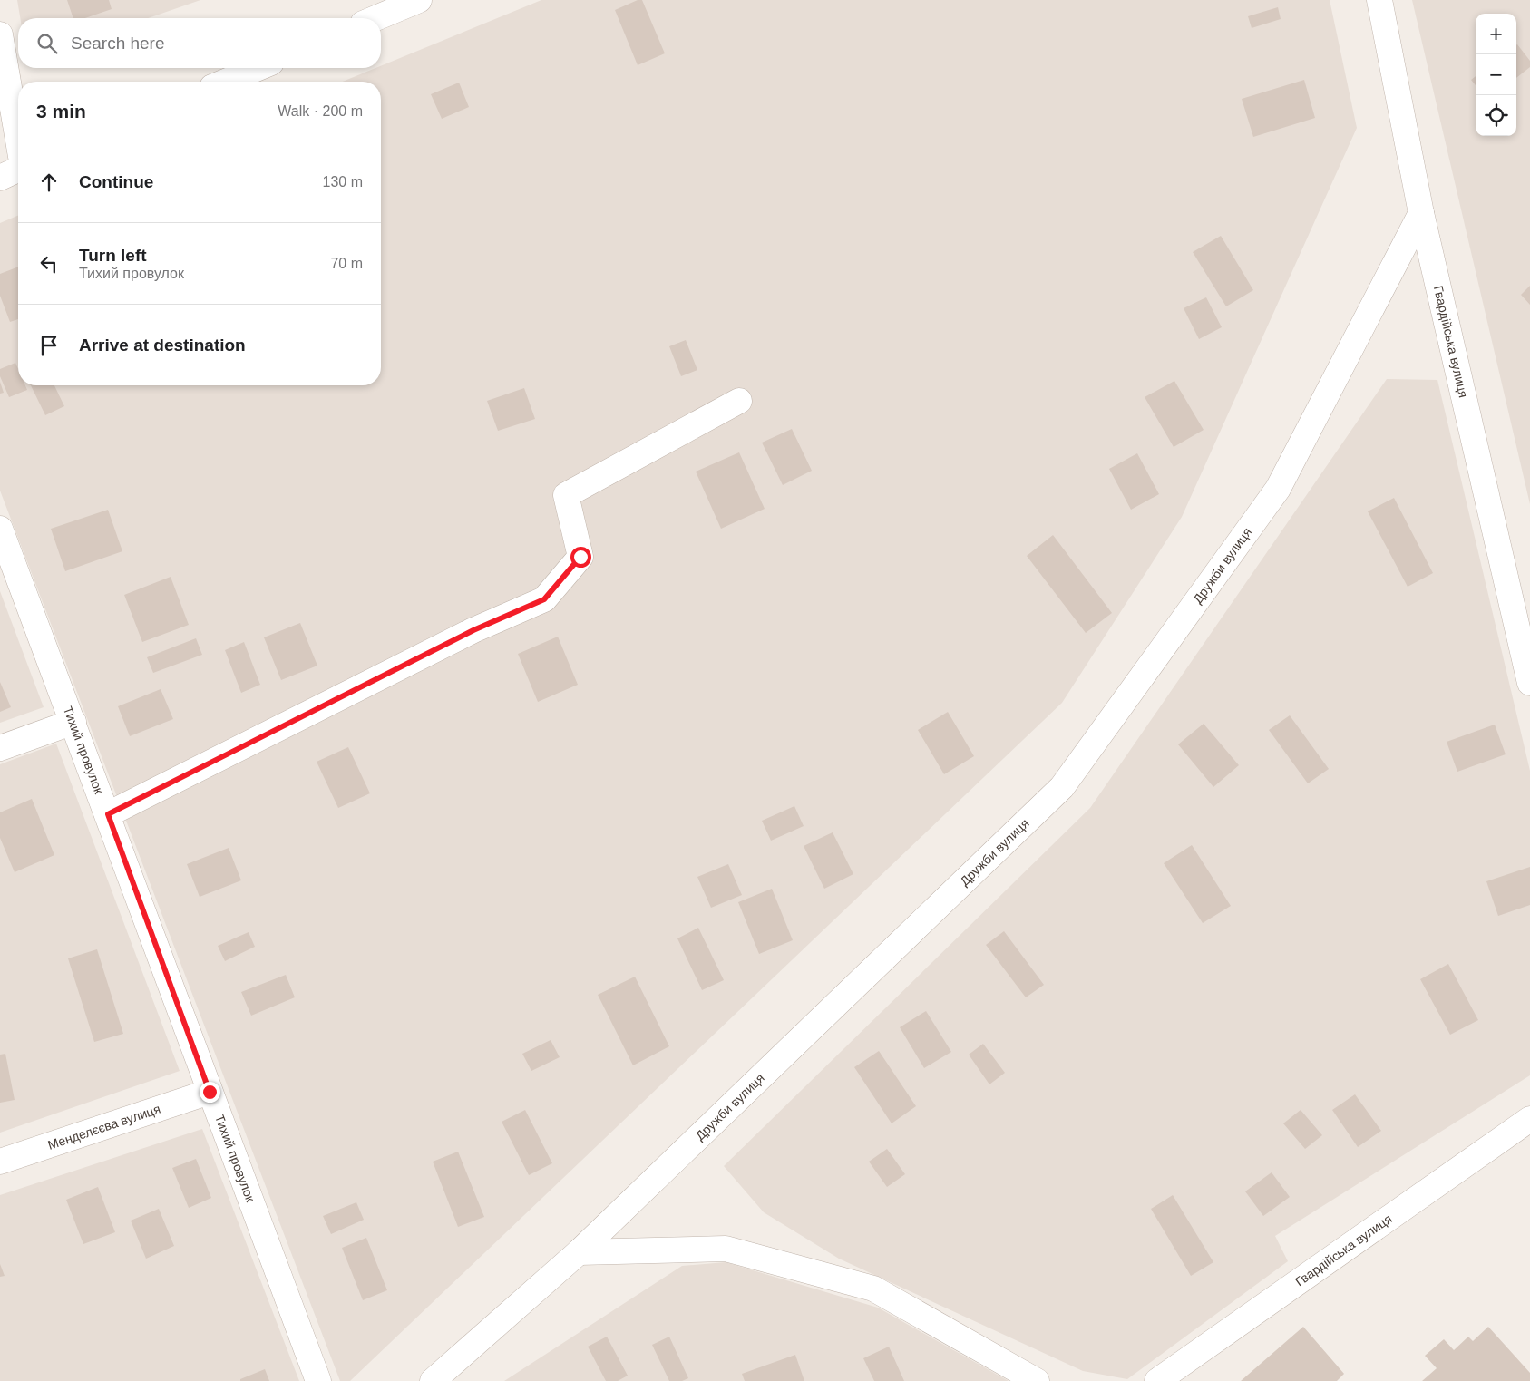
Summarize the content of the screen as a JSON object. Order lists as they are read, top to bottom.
{
  "streets": {
    "street": [
      "Гвардійська вулиця",
      "Дружби вулиця",
      "Тихий провулок",
      "Менделєєва вулиця"
    ]
  },
  "crossings": [
    ["Гвардійська вулиця", "Дружби вулиця"],
    ["Тихий провулок", "Менделєєва вулиця"]
  ],
  "page": {
    "map_buttons": ["+", "−"],
    "search": "Search here",
    "heading": ["3 min", "Walk · 200 m"],
    "list": [
      ["Continue", "130 m"],
      ["Turn left", "Тихий провулок", "70 m"],
      "Arrive at destination"
    ]
  }
}
